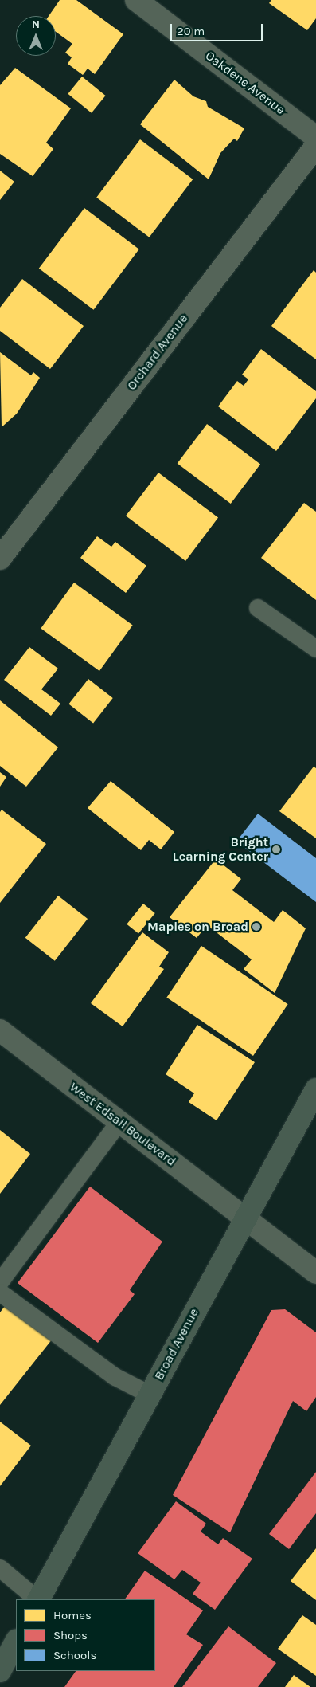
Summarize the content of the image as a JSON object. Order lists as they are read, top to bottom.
{
  "streets": {
    "main road": ["Broad Avenue"],
    "street": ["Oakdene Avenue", "Orchard Avenue", "West Edsall Boulevard"]
  },
  "crossings": [
    ["West Edsall Boulevard", "Broad Avenue"]
  ],
  "places": ["Bright Learning Center", "Maples on Broad"],
  "legend": ["Homes", "Shops", "Schools"],
  "scale_bar": "20 m",
  "north": "top"
}
